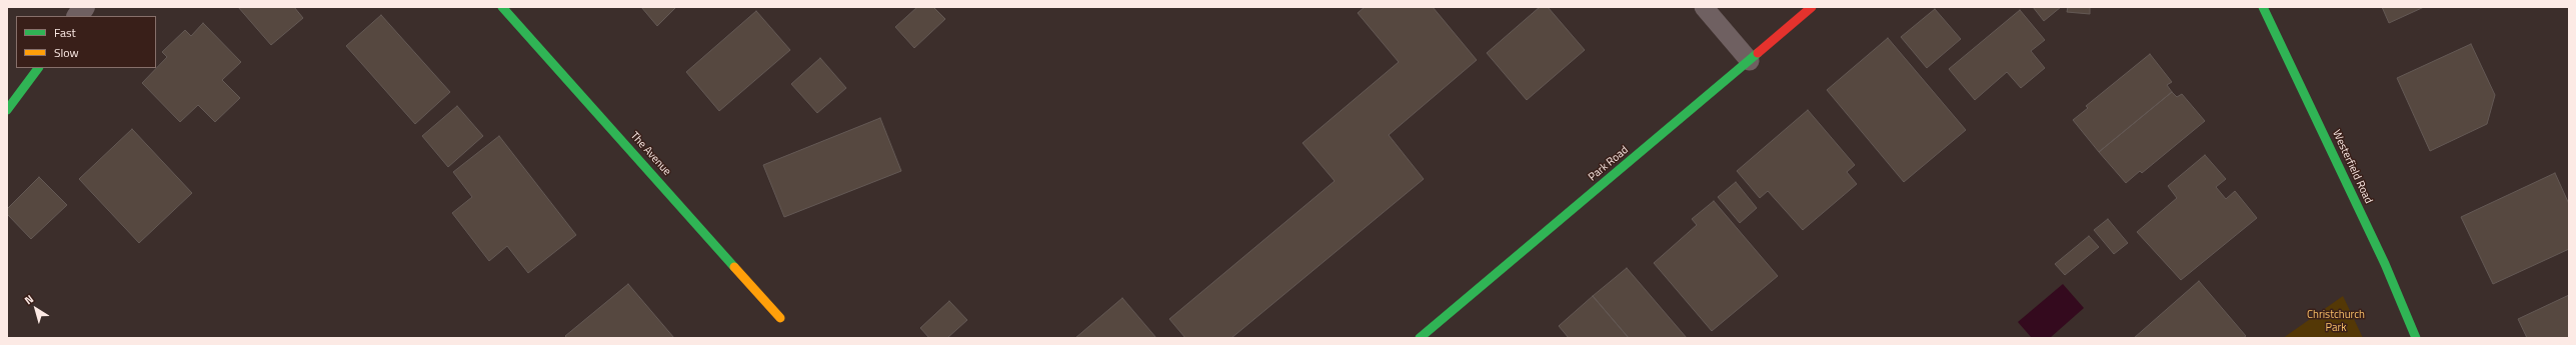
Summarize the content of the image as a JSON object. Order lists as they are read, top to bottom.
{
  "streets": {
    "street": ["The Avenue", "Park Road", "Westerfield Road"]
  },
  "parks": ["Christchurch Park"],
  "legend": ["Fast", "Slow"],
  "north": "top left"
}
